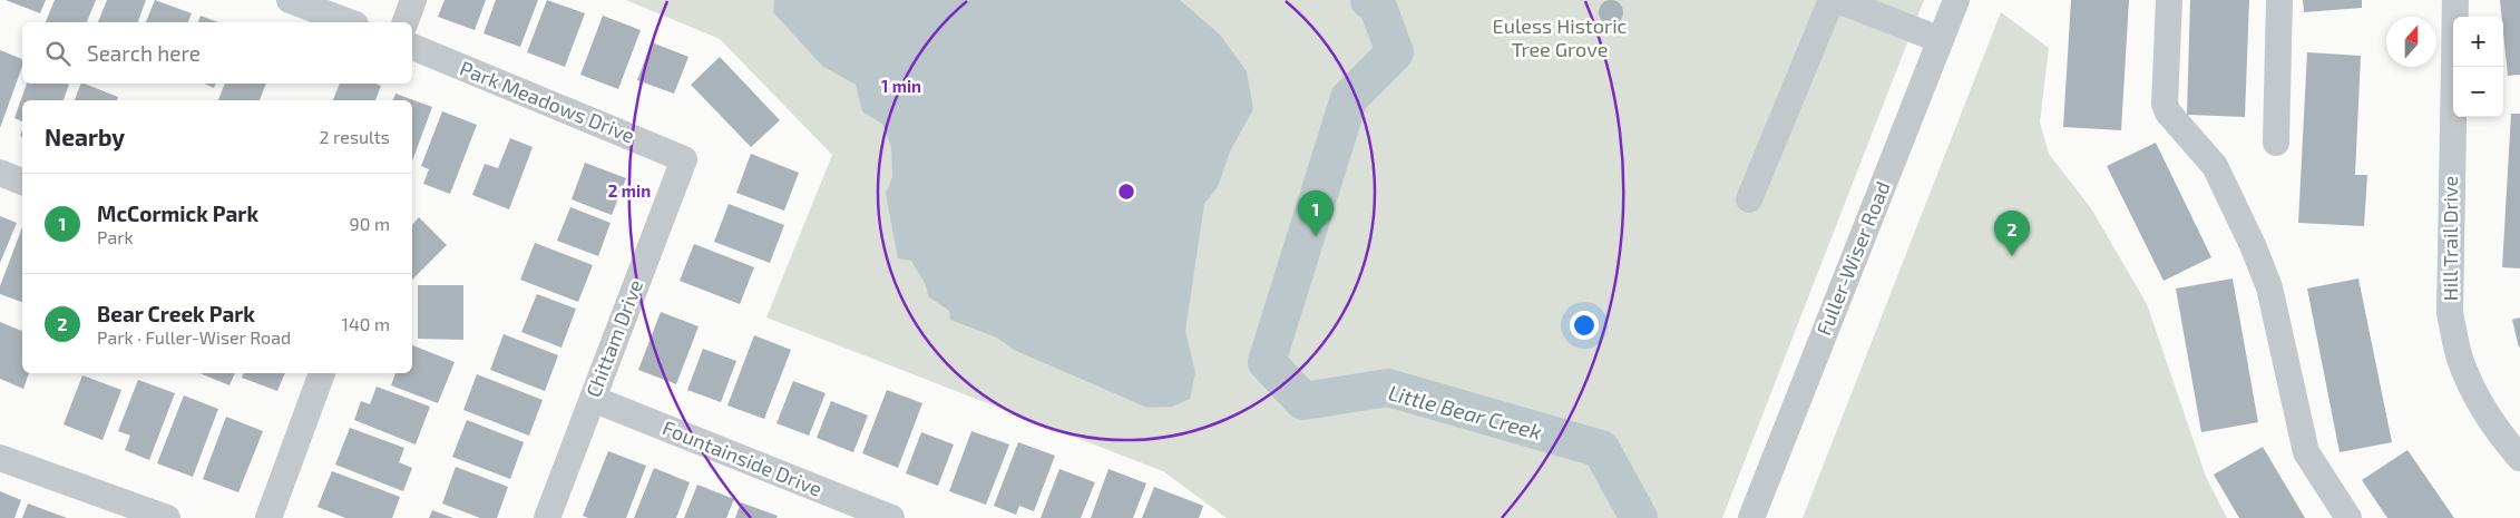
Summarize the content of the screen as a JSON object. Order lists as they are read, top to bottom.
{
  "streets": {
    "street": [
      "Park Meadows Drive",
      "Hill Trail Drive",
      "Fuller-Wiser Road",
      "Chittam Drive",
      "Fountainside Drive"
    ]
  },
  "crossings": [
    ["Park Meadows Drive", "Chittam Drive"],
    ["Chittam Drive", "Fountainside Drive"]
  ],
  "water": ["Little Bear Creek"],
  "parks": ["Euless Historic Tree Grove"],
  "north": "top",
  "page": {
    "map_buttons": ["+", "−"],
    "search": "Search here",
    "heading": ["Nearby", "2 results"],
    "list": [
      {
        "mark": "1",
        "name": "McCormick Park",
        "note": "Park",
        "value": "90 m"
      },
      {
        "mark": "2",
        "name": "Bear Creek Park",
        "note": "Park · Fuller-Wiser Road",
        "value": "140 m"
      }
    ],
    "pins": ["1", "2"]
  },
  "rings": ["1 min", "2 min"]
}
